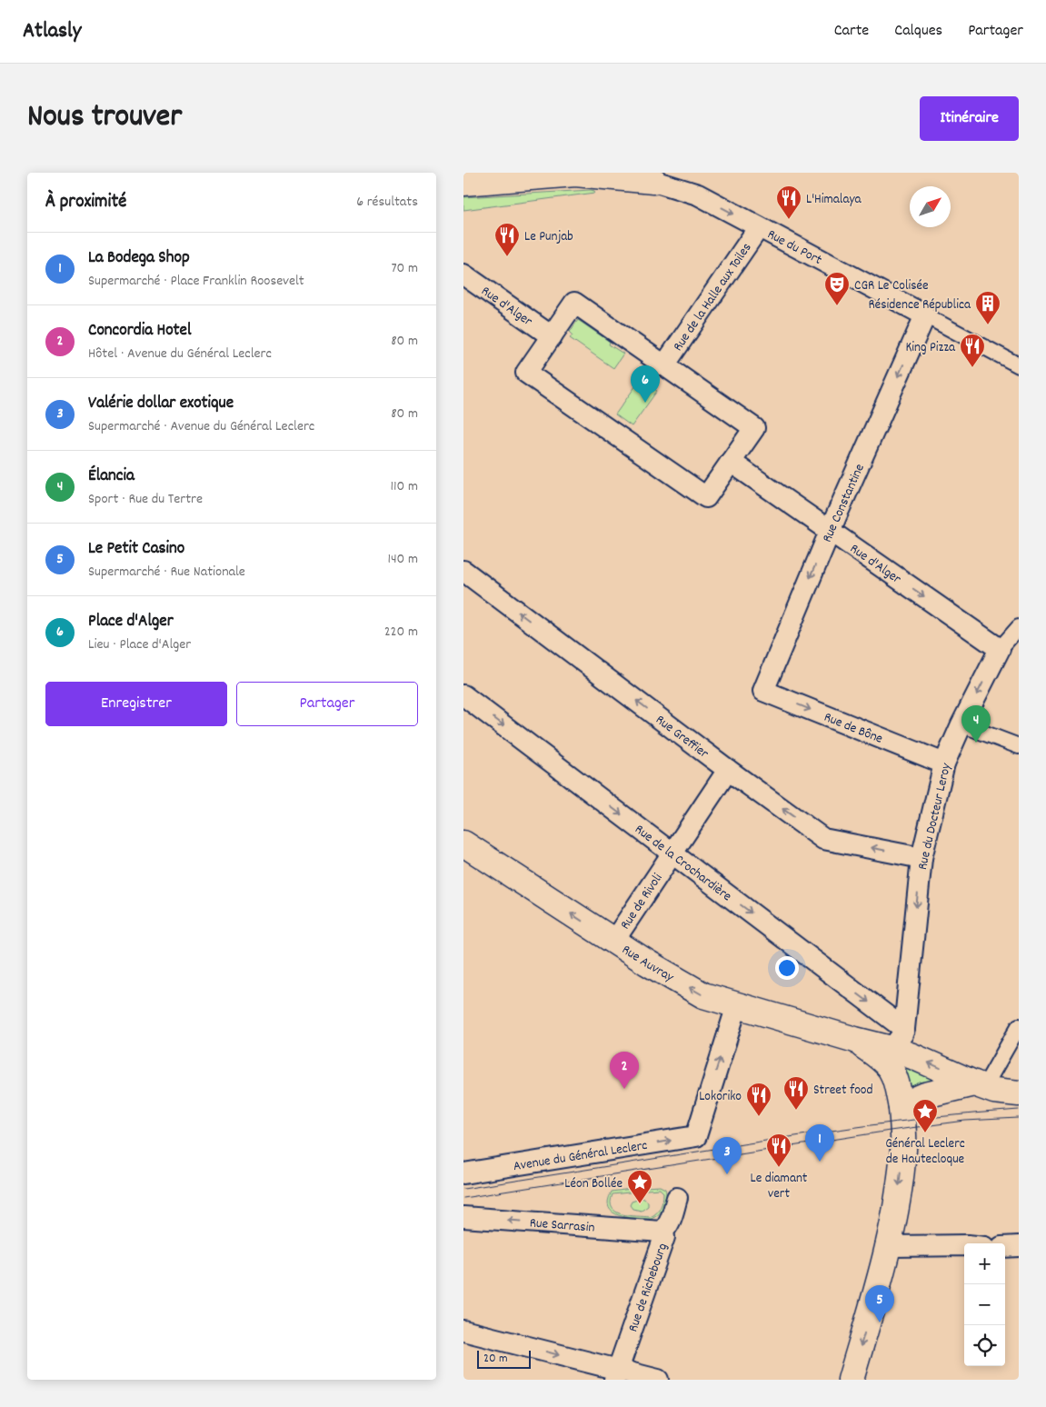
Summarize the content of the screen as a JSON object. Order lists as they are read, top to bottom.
{
  "streets": {
    "street": [
      "Rue du Port",
      "Rue de la Halle aux Toiles",
      "Rue d'Alger",
      "Rue Constantine",
      "Rue de Bône",
      "Rue Greffier",
      "Rue du Docteur Leroy",
      "Rue de la Crochardière",
      "Rue de Rivoli",
      "Rue Auvray",
      "Avenue du Général Leclerc",
      "Rue Sarrasin",
      "Rue de Richebourg"
    ]
  },
  "crossings": [
    ["Rue du Port", "Rue de la Halle aux Toiles"],
    ["Rue du Port", "Rue Constantine"],
    ["Rue d'Alger", "Rue Constantine"],
    ["Rue d'Alger", "Rue du Docteur Leroy"],
    ["Rue Constantine", "Rue de Bône"],
    ["Rue de Bône", "Rue du Docteur Leroy"],
    ["Rue Greffier", "Rue du Docteur Leroy"],
    ["Rue Greffier", "Rue de Rivoli"],
    ["Rue du Docteur Leroy", "Rue de la Crochardière"],
    ["Rue du Docteur Leroy", "Rue Auvray"],
    ["Rue de la Crochardière", "Rue de Rivoli"],
    ["Rue de la Crochardière", "Rue Auvray"],
    ["Rue de Rivoli", "Rue Auvray"],
    ["Rue Auvray", "Avenue du Général Leclerc"],
    ["Rue Sarrasin", "Rue de Richebourg"]
  ],
  "one_way": [
    "Rue d'Alger",
    "Rue Constantine",
    "Rue de Bône",
    "Rue Greffier",
    "Rue du Docteur Leroy",
    "Rue de la Crochardière",
    "Rue Auvray",
    "Avenue du Général Leclerc"
  ],
  "places": {
    "restaurant": [
      "L'Himalaya",
      "Le Punjab",
      "King Pizza",
      "Street food",
      "Lokoriko",
      "Le diamant vert"
    ],
    "theatre": ["CGR Le Colisée"],
    "building": ["Résidence Républica"],
    "place": ["Général Leclerc de Hautecloque", "Léon Bollée"]
  },
  "scale_bar": "20 m",
  "north": "top right",
  "page": {
    "header": "Atlasly",
    "nav": ["Carte", "Calques", "Partager"],
    "title": "Nous trouver",
    "buttons": [
      "Itinéraire",
      ["Enregistrer", "Partager"]
    ],
    "heading": ["À proximité", "6 résultats"],
    "list": [
      {
        "mark": "1",
        "name": "La Bodega Shop",
        "note": "Supermarché · Place Franklin Roosevelt",
        "value": "70 m"
      },
      {
        "mark": "2",
        "name": "Concordia Hotel",
        "note": "Hôtel · Avenue du Général Leclerc",
        "value": "80 m"
      },
      {
        "mark": "3",
        "name": "Valérie dollar exotique",
        "note": "Supermarché · Avenue du Général Leclerc",
        "value": "80 m"
      },
      {
        "mark": "4",
        "name": "Élancia",
        "note": "Sport · Rue du Tertre",
        "value": "110 m"
      },
      {
        "mark": "5",
        "name": "Le Petit Casino",
        "note": "Supermarché · Rue Nationale",
        "value": "140 m"
      },
      {
        "mark": "6",
        "name": "Place d'Alger",
        "note": "Lieu · Place d'Alger",
        "value": "220 m"
      }
    ],
    "pins": [
      "6",
      "4",
      "2",
      "1",
      "3",
      "5"
    ],
    "map_buttons": ["+", "−"],
    "scale": "20 m"
  }
}
